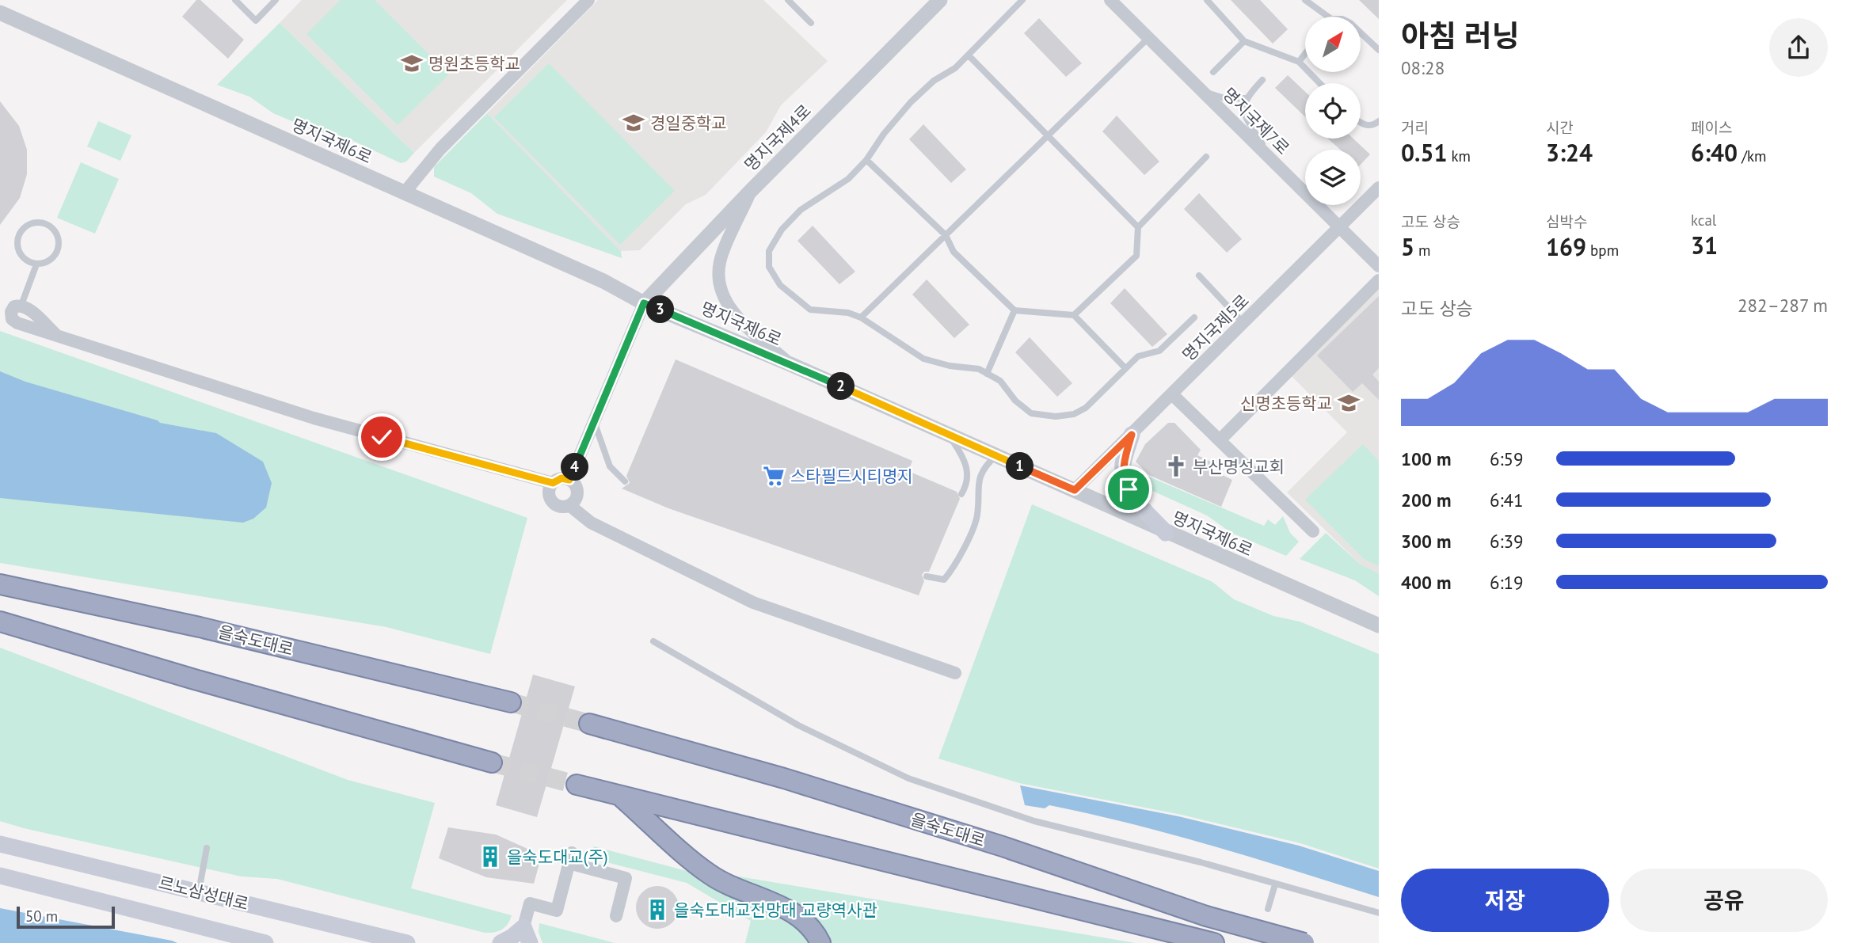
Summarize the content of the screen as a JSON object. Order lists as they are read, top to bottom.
{
  "streets": {
    "highway": ["을숙도대로"],
    "main road": ["르노삼성대로"],
    "street": [
      "명지국제7로",
      "명지국제4로",
      "명지국제6로",
      "명지국제5로"
    ]
  },
  "crossings": [
    ["명지국제7로", "명지국제5로"],
    ["명지국제4로", "명지국제6로"],
    ["명지국제6로", "명지국제5로"]
  ],
  "places": {
    "school or university": ["명원초등학교", "경일중학교", "신명초등학교"],
    "church": ["부산명성교회"],
    "supermarket": ["스타필드시티명지"],
    "building": ["을숙도대교(주)", "을숙도대교전망대 교량역사관"]
  },
  "scale_bar": "50 m",
  "north": "top right",
  "page": {
    "heading": ["아침 러닝", "08:28"],
    "stats": [
      ["거리", "0.51 km"],
      ["시간", "3:24"],
      ["페이스", "6:40 /km"],
      ["고도 상승", "5 m"],
      ["심박수", "169 bpm"],
      ["kcal", "31"]
    ],
    "chart": ["고도 상승", "282–287 m"],
    "pins": [
      "3",
      "2",
      "1",
      "4"
    ],
    "list": [
      {
        "name": "100 m",
        "note": "6:59"
      },
      {
        "name": "200 m",
        "note": "6:41"
      },
      {
        "name": "300 m",
        "note": "6:39"
      },
      {
        "name": "400 m",
        "note": "6:19"
      }
    ],
    "buttons": ["저장", "공유"],
    "scale": "50 m"
  }
}
